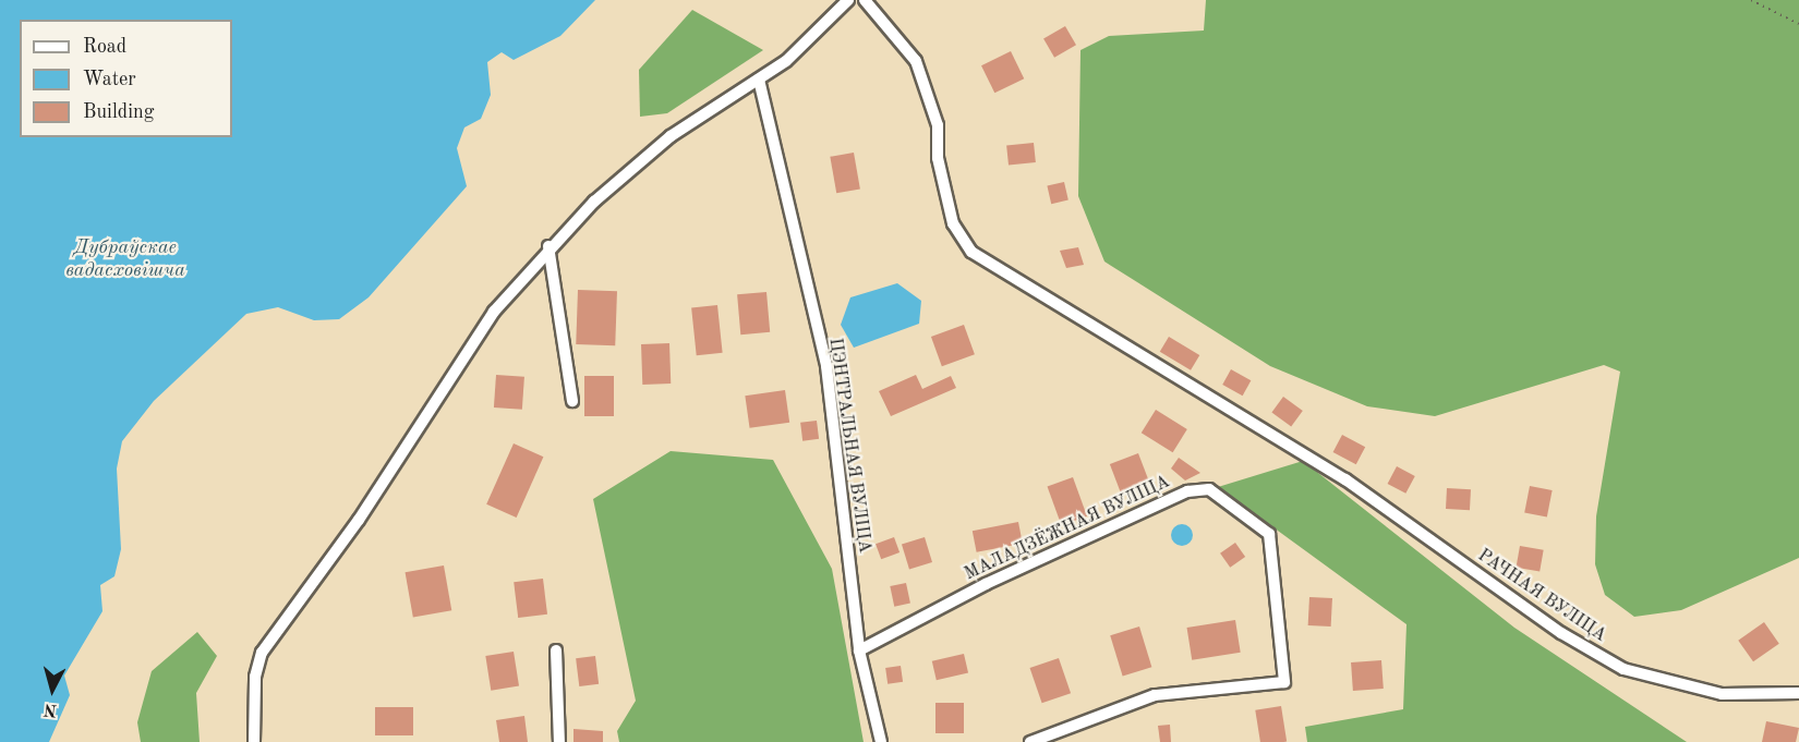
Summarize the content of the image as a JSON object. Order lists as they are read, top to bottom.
{
  "streets": {
    "street": ["ЦЭНТРАЛЬНАЯ ВУЛІЦА", "МАЛАДЗЁЖНАЯ ВУЛІЦА", "РАЧНАЯ ВУЛІЦА"]
  },
  "crossings": [
    ["ЦЭНТРАЛЬНАЯ ВУЛІЦА", "МАЛАДЗЁЖНАЯ ВУЛІЦА"]
  ],
  "water": ["Дубраўскае вадасховішча"],
  "legend": ["Road", "Water", "Building"],
  "north": "bottom"
}
